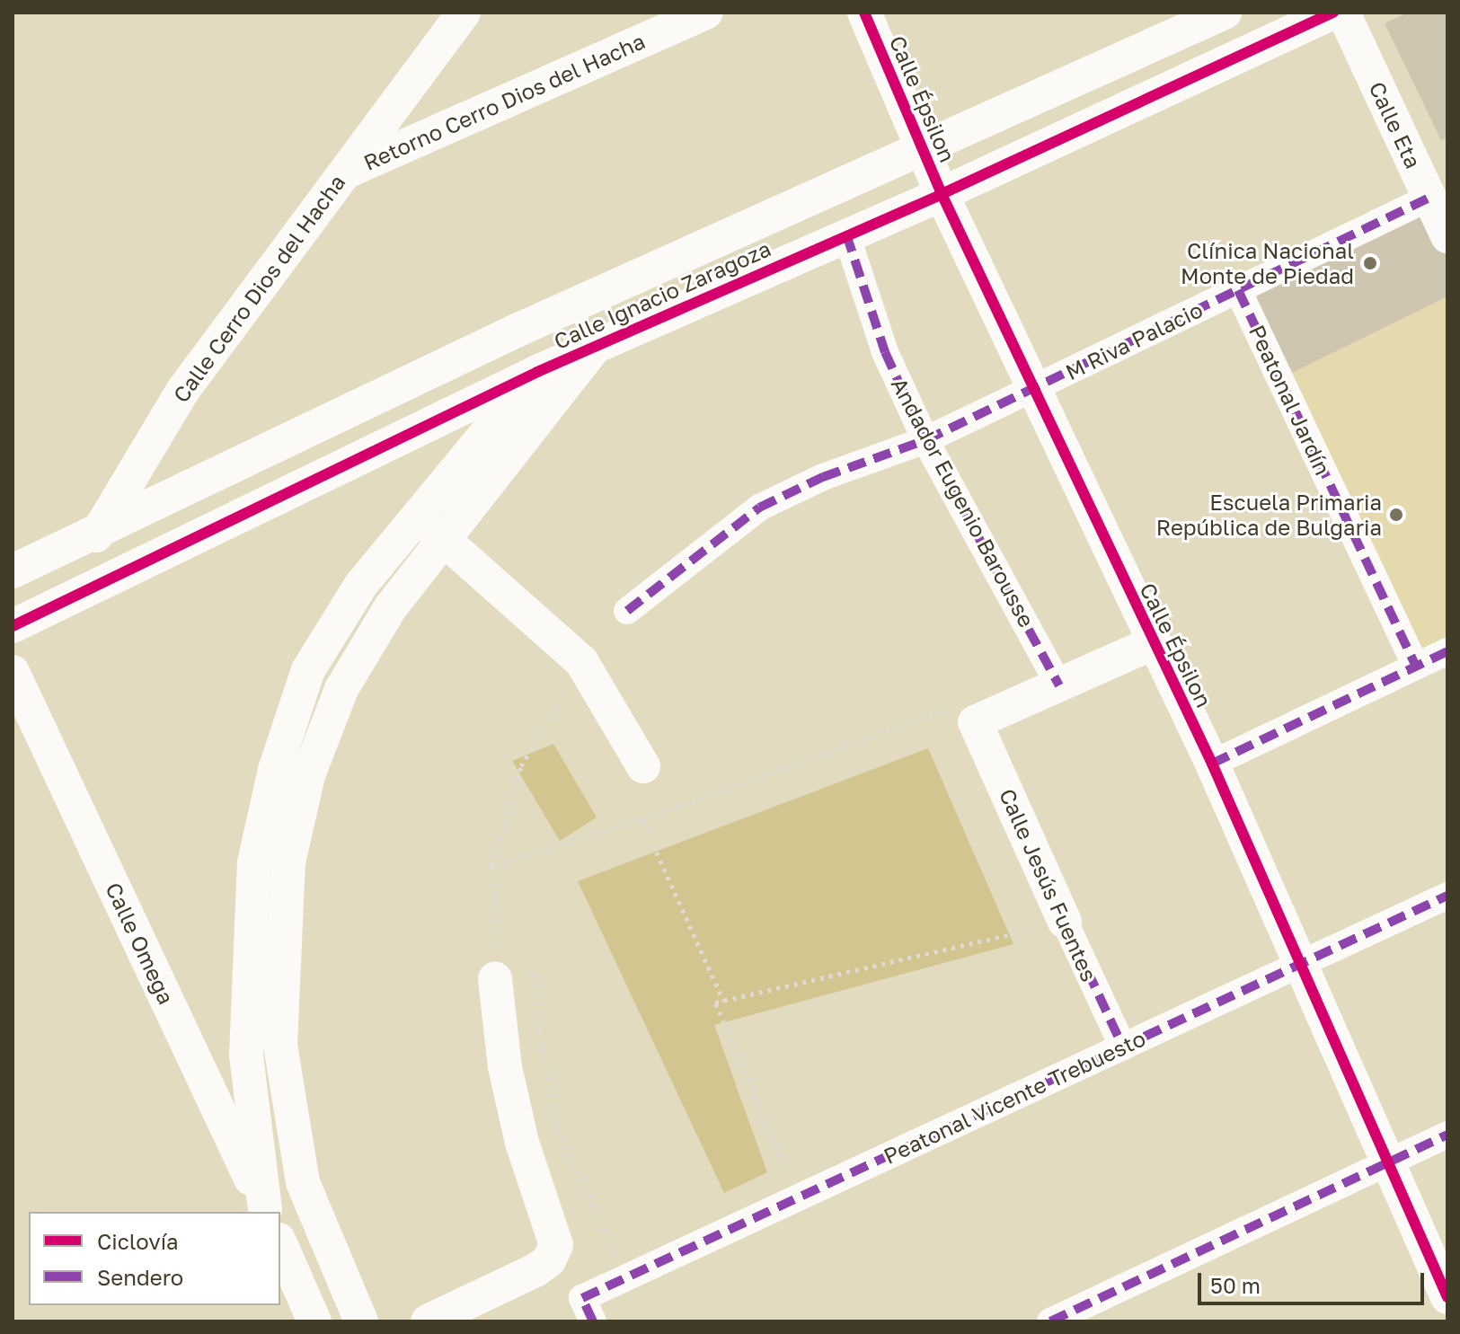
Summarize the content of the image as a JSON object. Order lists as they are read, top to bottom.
{
  "streets": {
    "street": [
      "Calle Épsilon",
      "Retorno Cerro Dios del Hacha",
      "Calle Eta",
      "Calle Cerro Dios del Hacha",
      "Calle Ignacio Zaragoza",
      "M Riva Palacio",
      "Peatonal Jardín",
      "Andador Eugenio Barousse",
      "Calle Jesús Fuentes",
      "Calle Omega",
      "Peatonal Vicente Trebuesto"
    ]
  },
  "crossings": [
    ["Calle Épsilon", "Calle Ignacio Zaragoza"],
    ["Calle Épsilon", "M Riva Palacio"],
    ["Calle Épsilon", "Peatonal Vicente Trebuesto"],
    ["Retorno Cerro Dios del Hacha", "Calle Cerro Dios del Hacha"],
    ["Calle Eta", "M Riva Palacio"],
    ["Calle Cerro Dios del Hacha", "Calle Ignacio Zaragoza"],
    ["Calle Ignacio Zaragoza", "Andador Eugenio Barousse"],
    ["M Riva Palacio", "Peatonal Jardín"],
    ["M Riva Palacio", "Andador Eugenio Barousse"],
    ["Calle Jesús Fuentes", "Peatonal Vicente Trebuesto"]
  ],
  "places": ["Clínica Nacional Monte de Piedad", "Escuela Primaria República de Bulgaria"],
  "legend": ["Ciclovía", "Sendero"],
  "scale_bar": "50 m"
}
